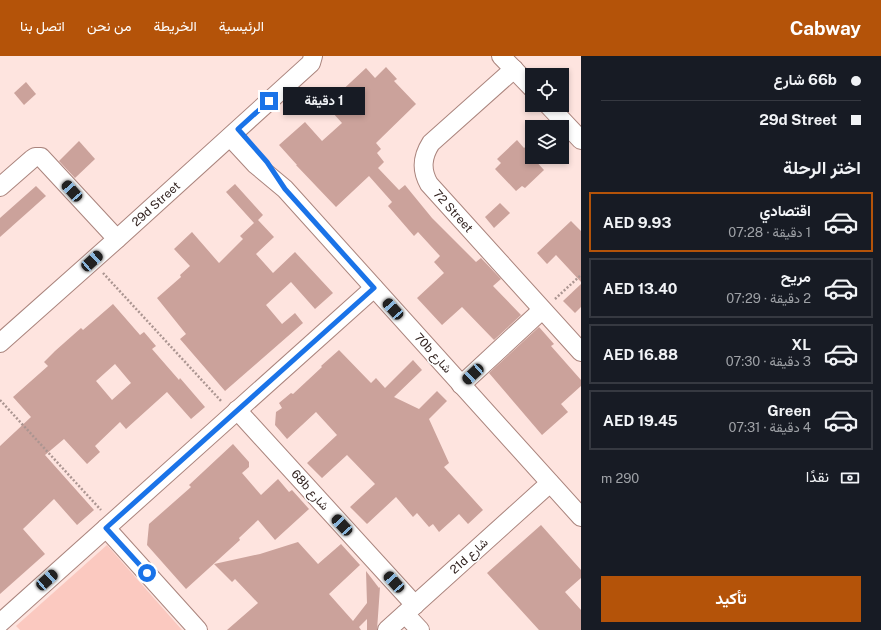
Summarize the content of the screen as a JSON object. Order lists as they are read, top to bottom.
{
  "streets": {
    "street": [
      "29d Street",
      "72 Street",
      "70b شارع",
      "68b شارع",
      "21d شارع"
    ]
  },
  "crossings": [
    ["29d Street", "70b شارع"],
    ["70b شارع", "21d شارع"],
    ["68b شارع", "21d شارع"]
  ],
  "page": {
    "header": "Cabway",
    "nav": [
      "الرئيسية",
      "الخريطة",
      "من نحن",
      "اتصل بنا"
    ],
    "banner": ["66b شارع", "29d Street"],
    "bubble": "1 دقيقة",
    "heading": "اختر الرحلة",
    "list": [
      {
        "name": "اقتصادي",
        "note": "1 دقيقة · 07:28",
        "value": "AED 9.93"
      },
      {
        "name": "مريح",
        "note": "2 دقيقة · 07:29",
        "value": "AED 13.40"
      },
      {
        "name": "XL",
        "note": "3 دقيقة · 07:30",
        "value": "AED 16.88"
      },
      {
        "name": "Green",
        "note": "4 دقيقة · 07:31",
        "value": "AED 19.45"
      }
    ],
    "pay": ["نقدًا", "290 m"],
    "buttons": "تأكيد"
  }
}
